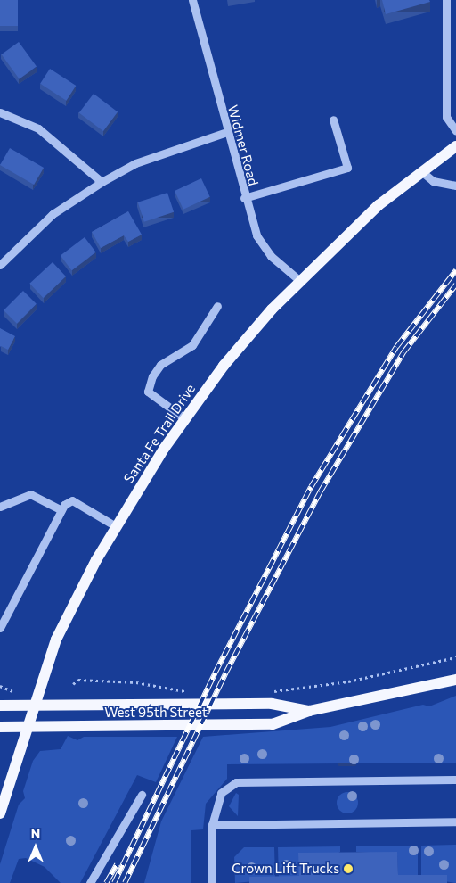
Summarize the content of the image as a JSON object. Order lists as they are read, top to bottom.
{
  "streets": {
    "main road": ["Santa Fe Trail Drive", "West 95th Street"],
    "street": ["Widmer Road"]
  },
  "crossings": [
    ["Widmer Road", "Santa Fe Trail Drive"],
    ["Santa Fe Trail Drive", "West 95th Street"]
  ],
  "places": ["Crown Lift Trucks"],
  "north": "top"
}
